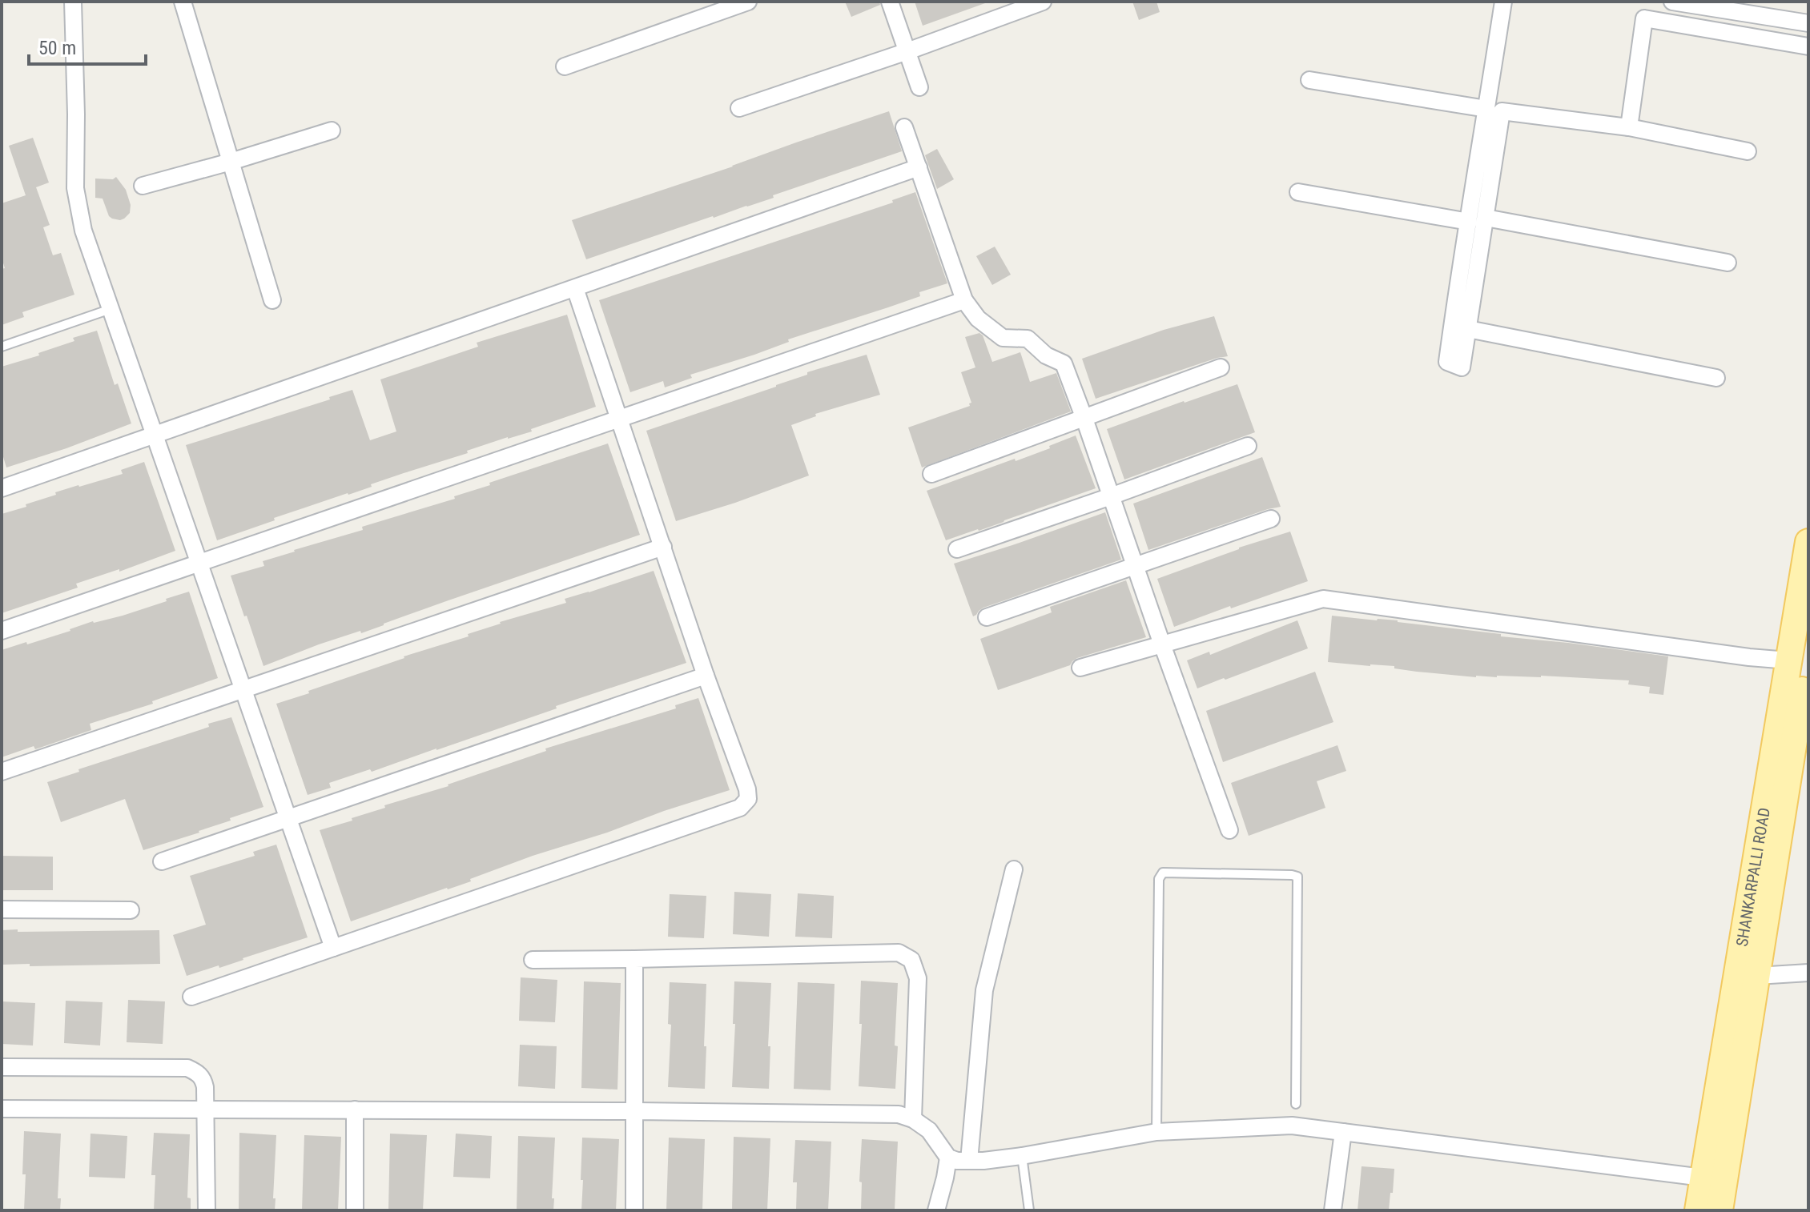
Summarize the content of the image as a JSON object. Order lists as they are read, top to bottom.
{
  "streets": {
    "main road": ["SHANKARPALLI ROAD"]
  },
  "scale_bar": "50 m"
}
